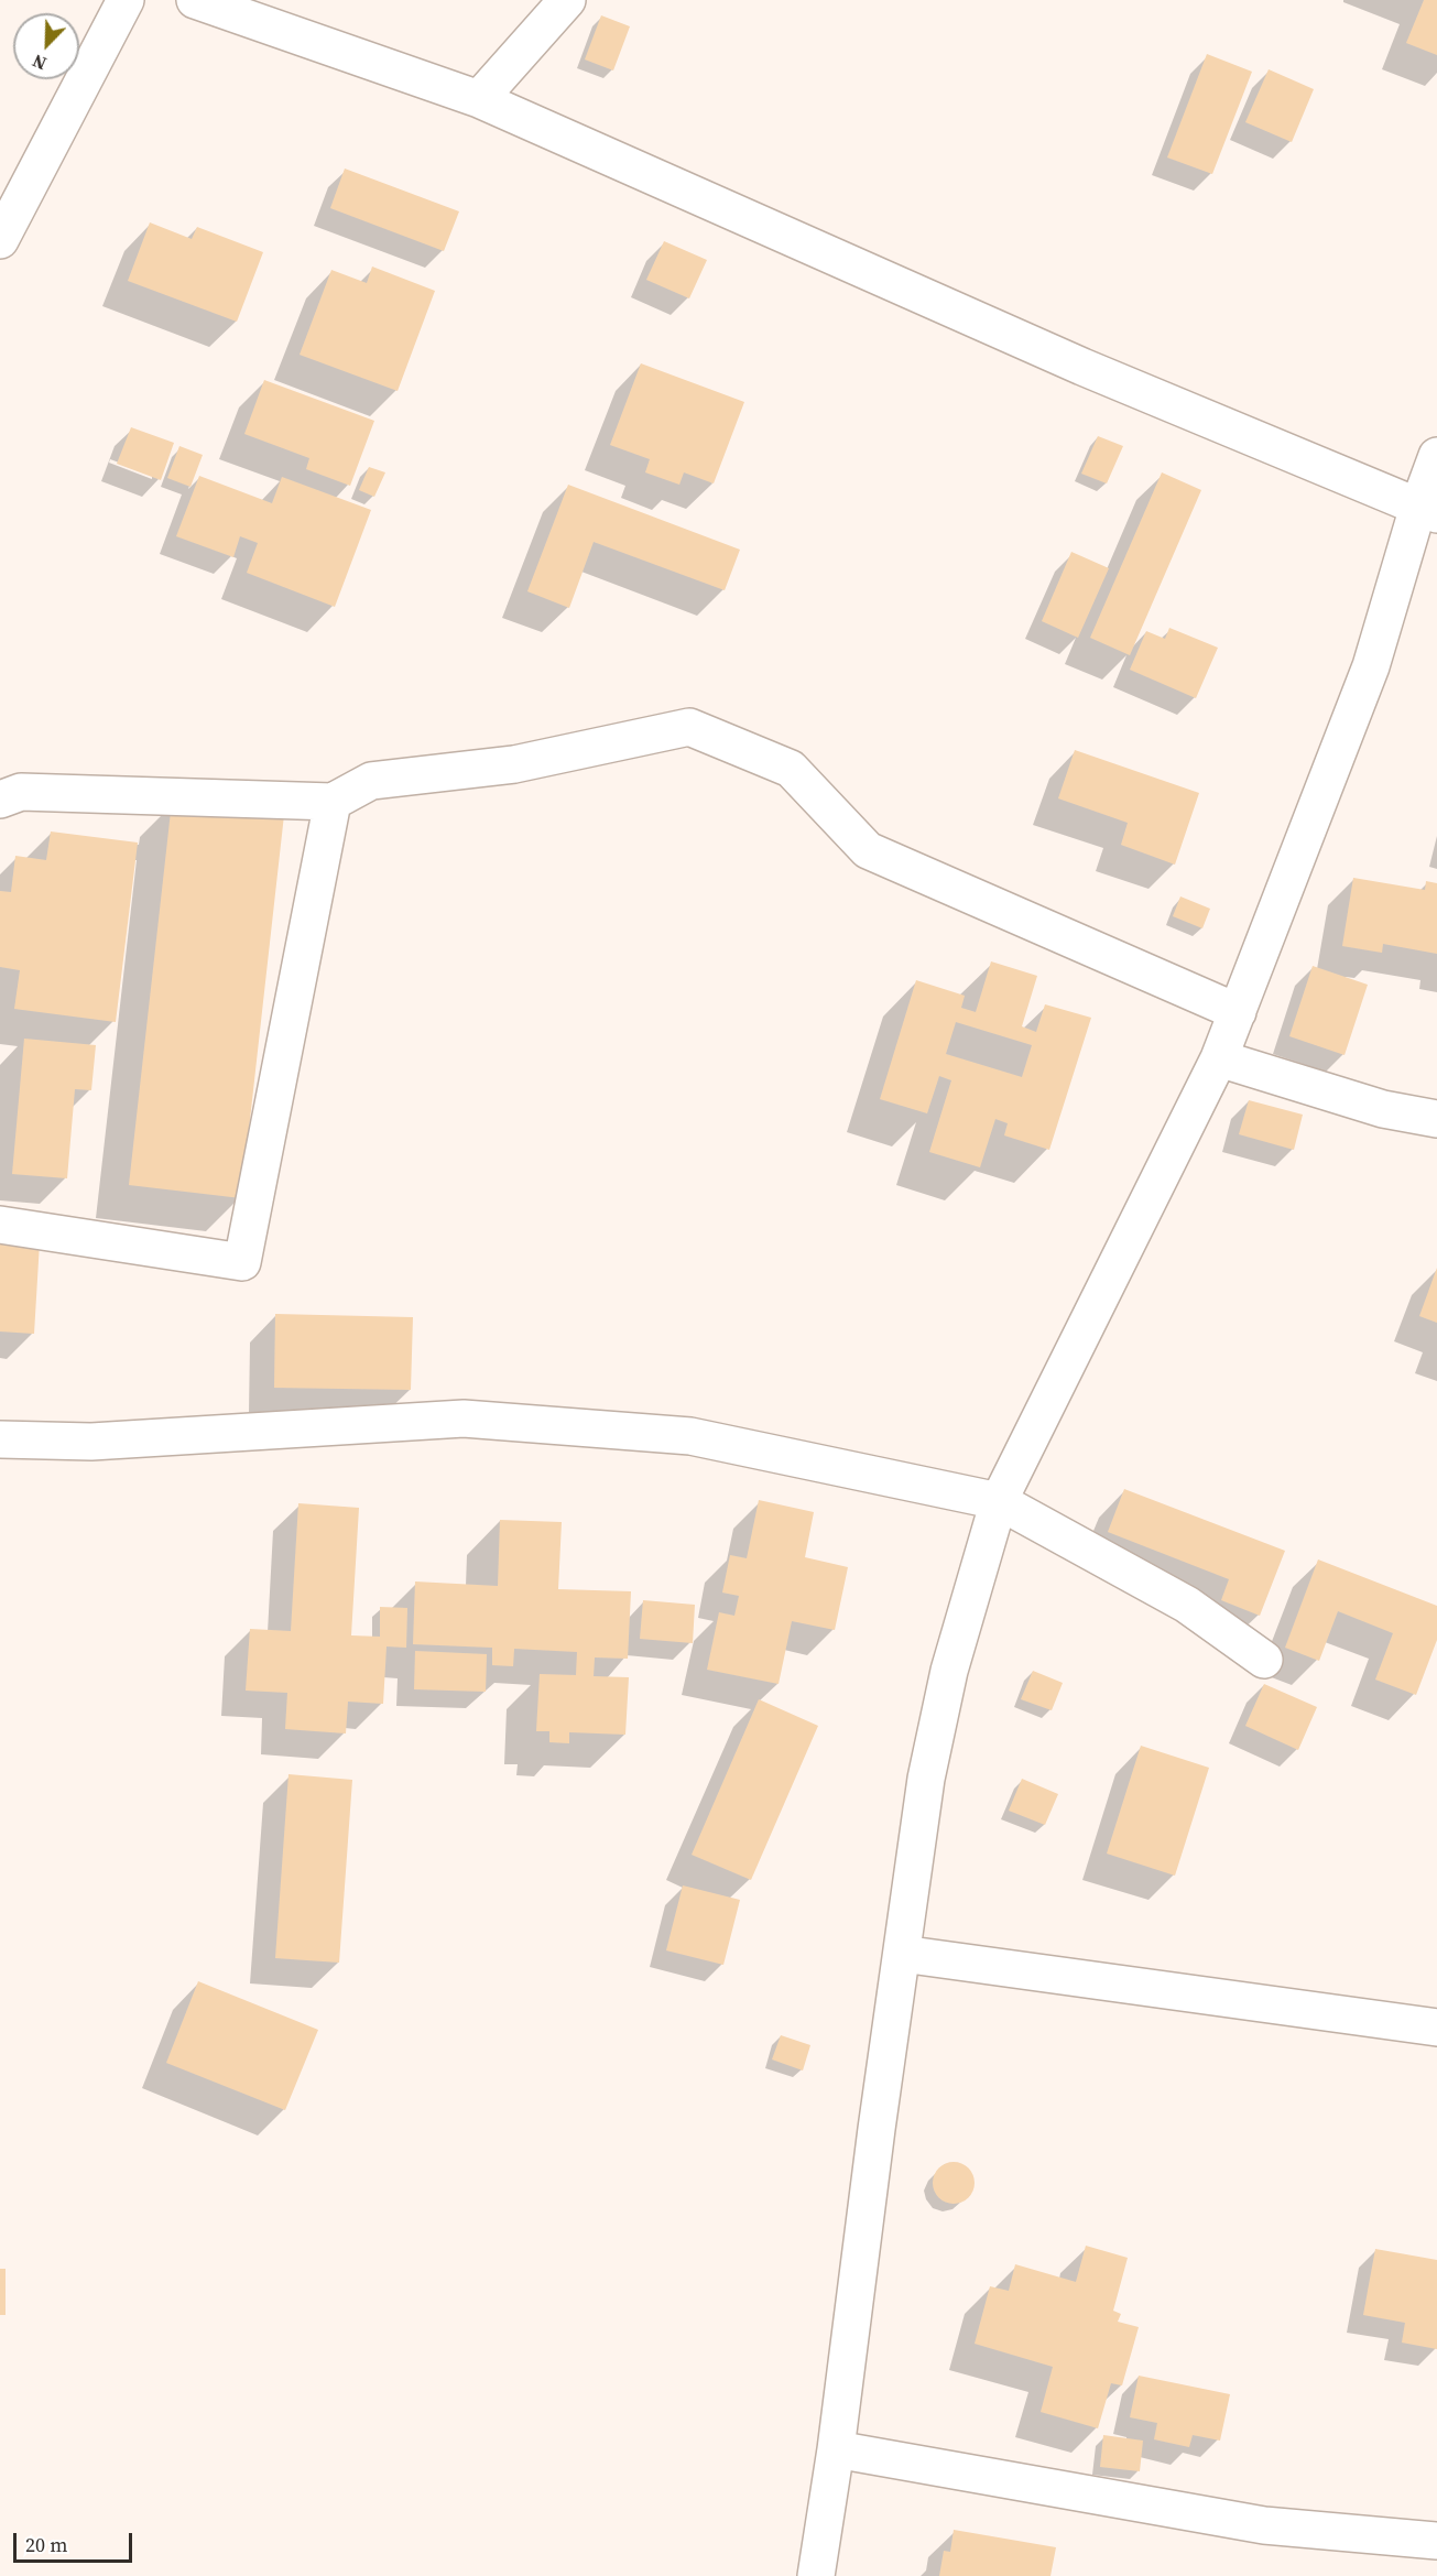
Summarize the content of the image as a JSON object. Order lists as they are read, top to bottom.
{
  "scale_bar": "20 m",
  "north": "bottom left"
}
